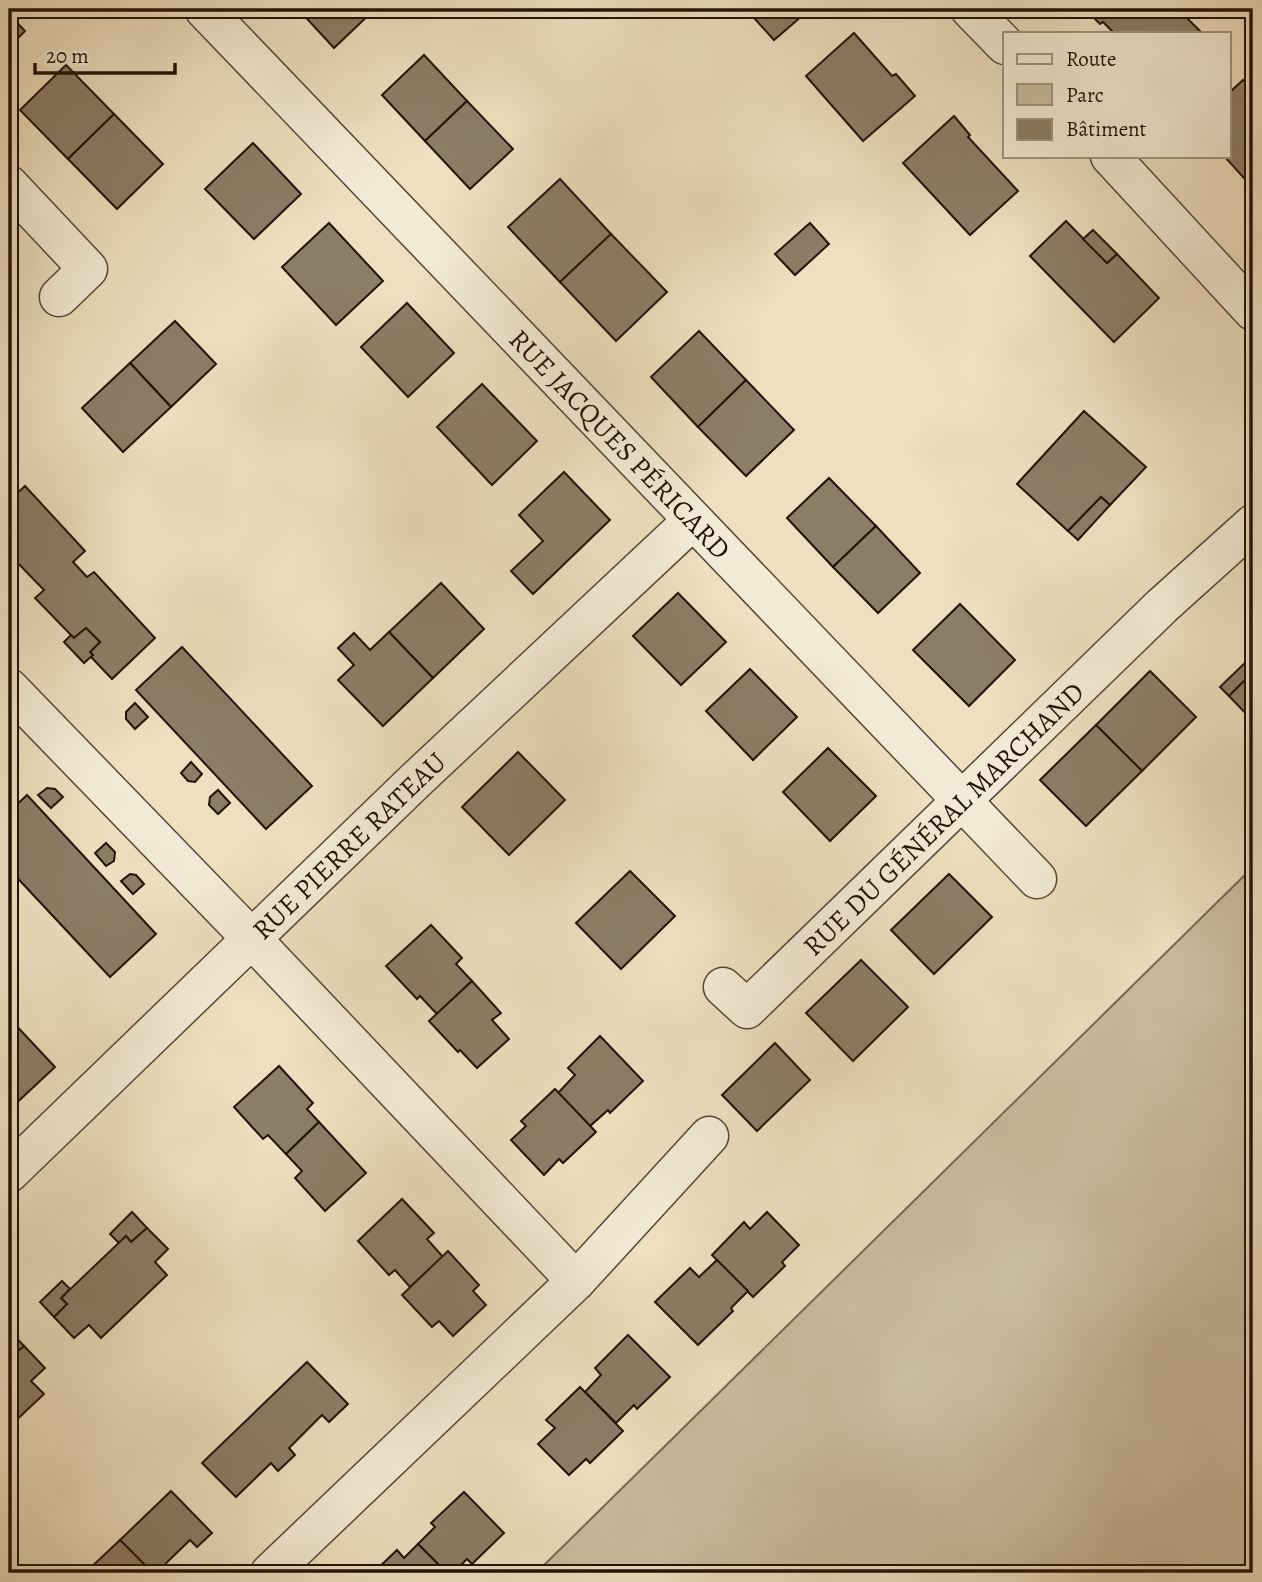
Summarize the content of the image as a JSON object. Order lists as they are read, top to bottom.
{
  "streets": {
    "street": ["RUE JACQUES PÉRICARD", "RUE DU GÉNÉRAL MARCHAND", "RUE PIERRE RATEAU"]
  },
  "crossings": [
    ["RUE JACQUES PÉRICARD", "RUE DU GÉNÉRAL MARCHAND"],
    ["RUE JACQUES PÉRICARD", "RUE PIERRE RATEAU"]
  ],
  "legend": ["Route", "Parc", "Bâtiment"],
  "scale_bar": "20 m"
}
